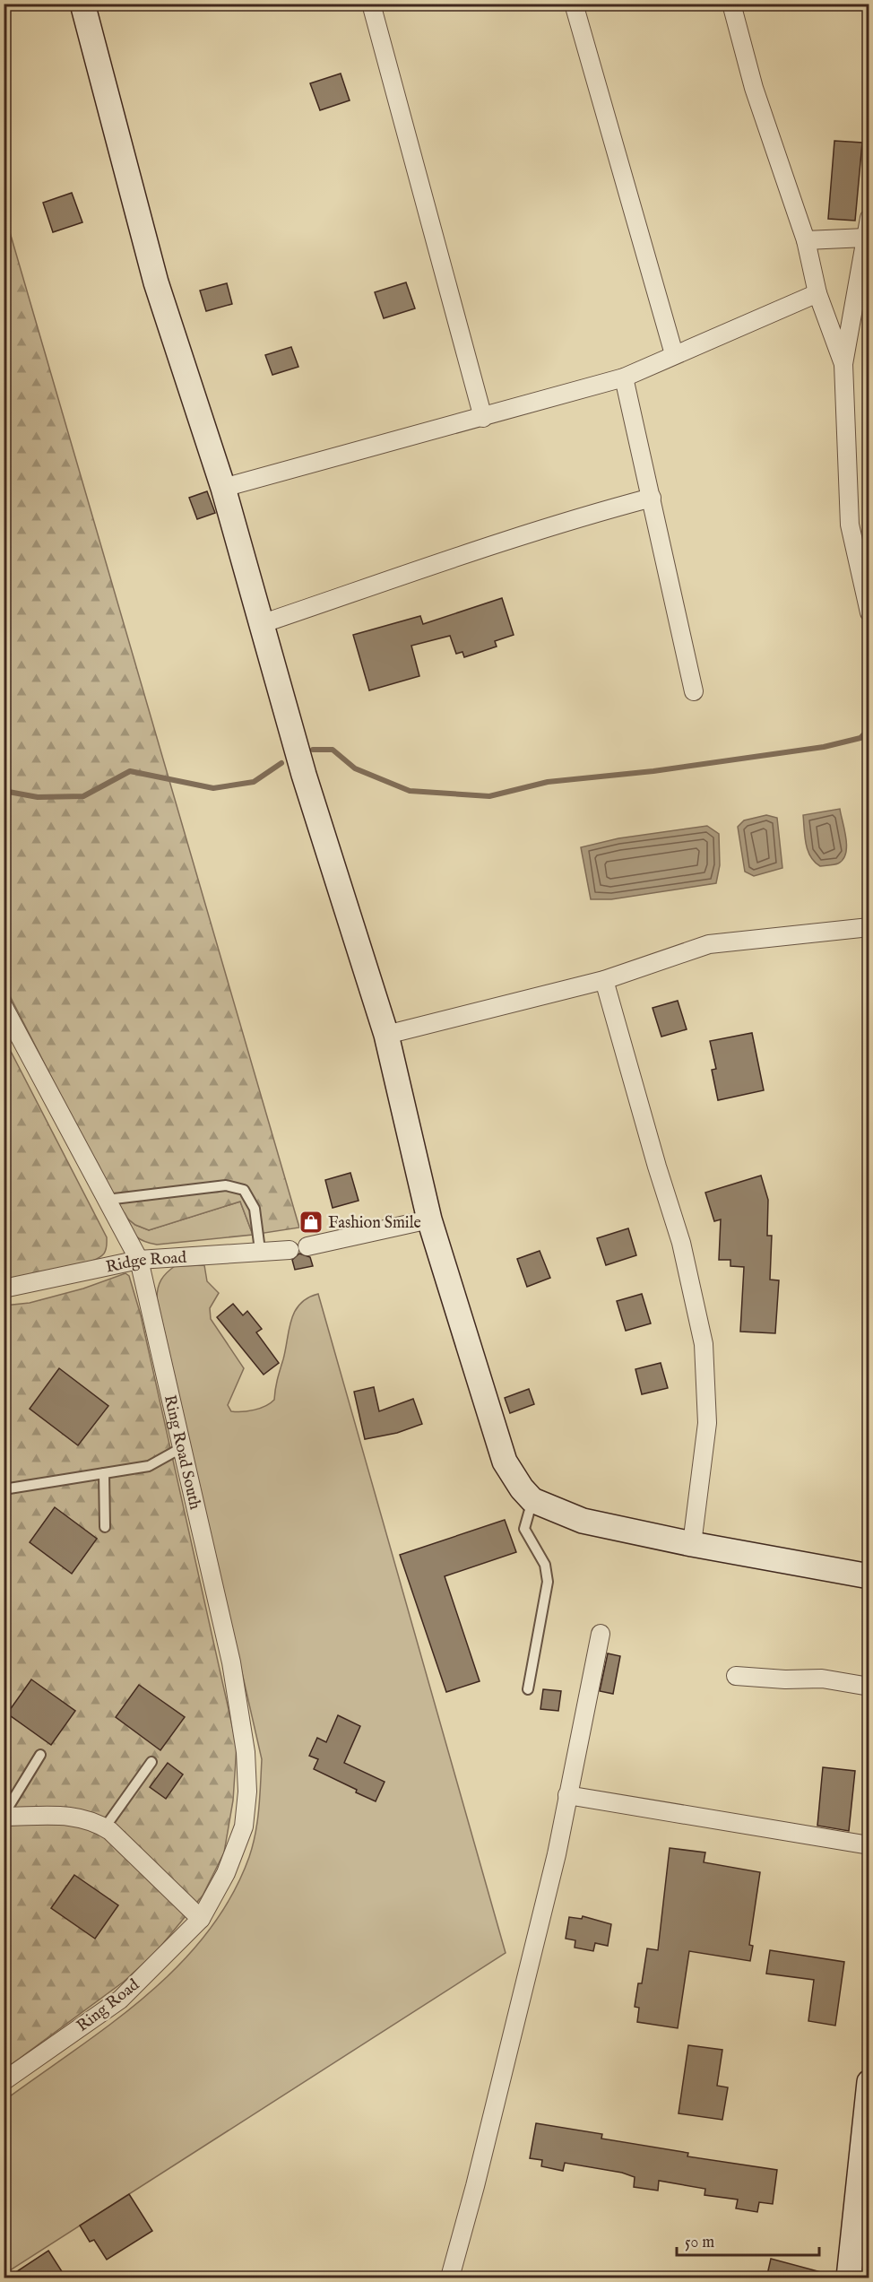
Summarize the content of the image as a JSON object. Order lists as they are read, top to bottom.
{
  "streets": {
    "street": ["Ridge Road", "Ring Road South", "Ring Road"]
  },
  "crossings": [
    ["Ridge Road", "Ring Road South"],
    ["Ring Road South", "Ring Road"]
  ],
  "places": {
    "shop": ["Fashion Smile"]
  },
  "scale_bar": "50 m"
}
